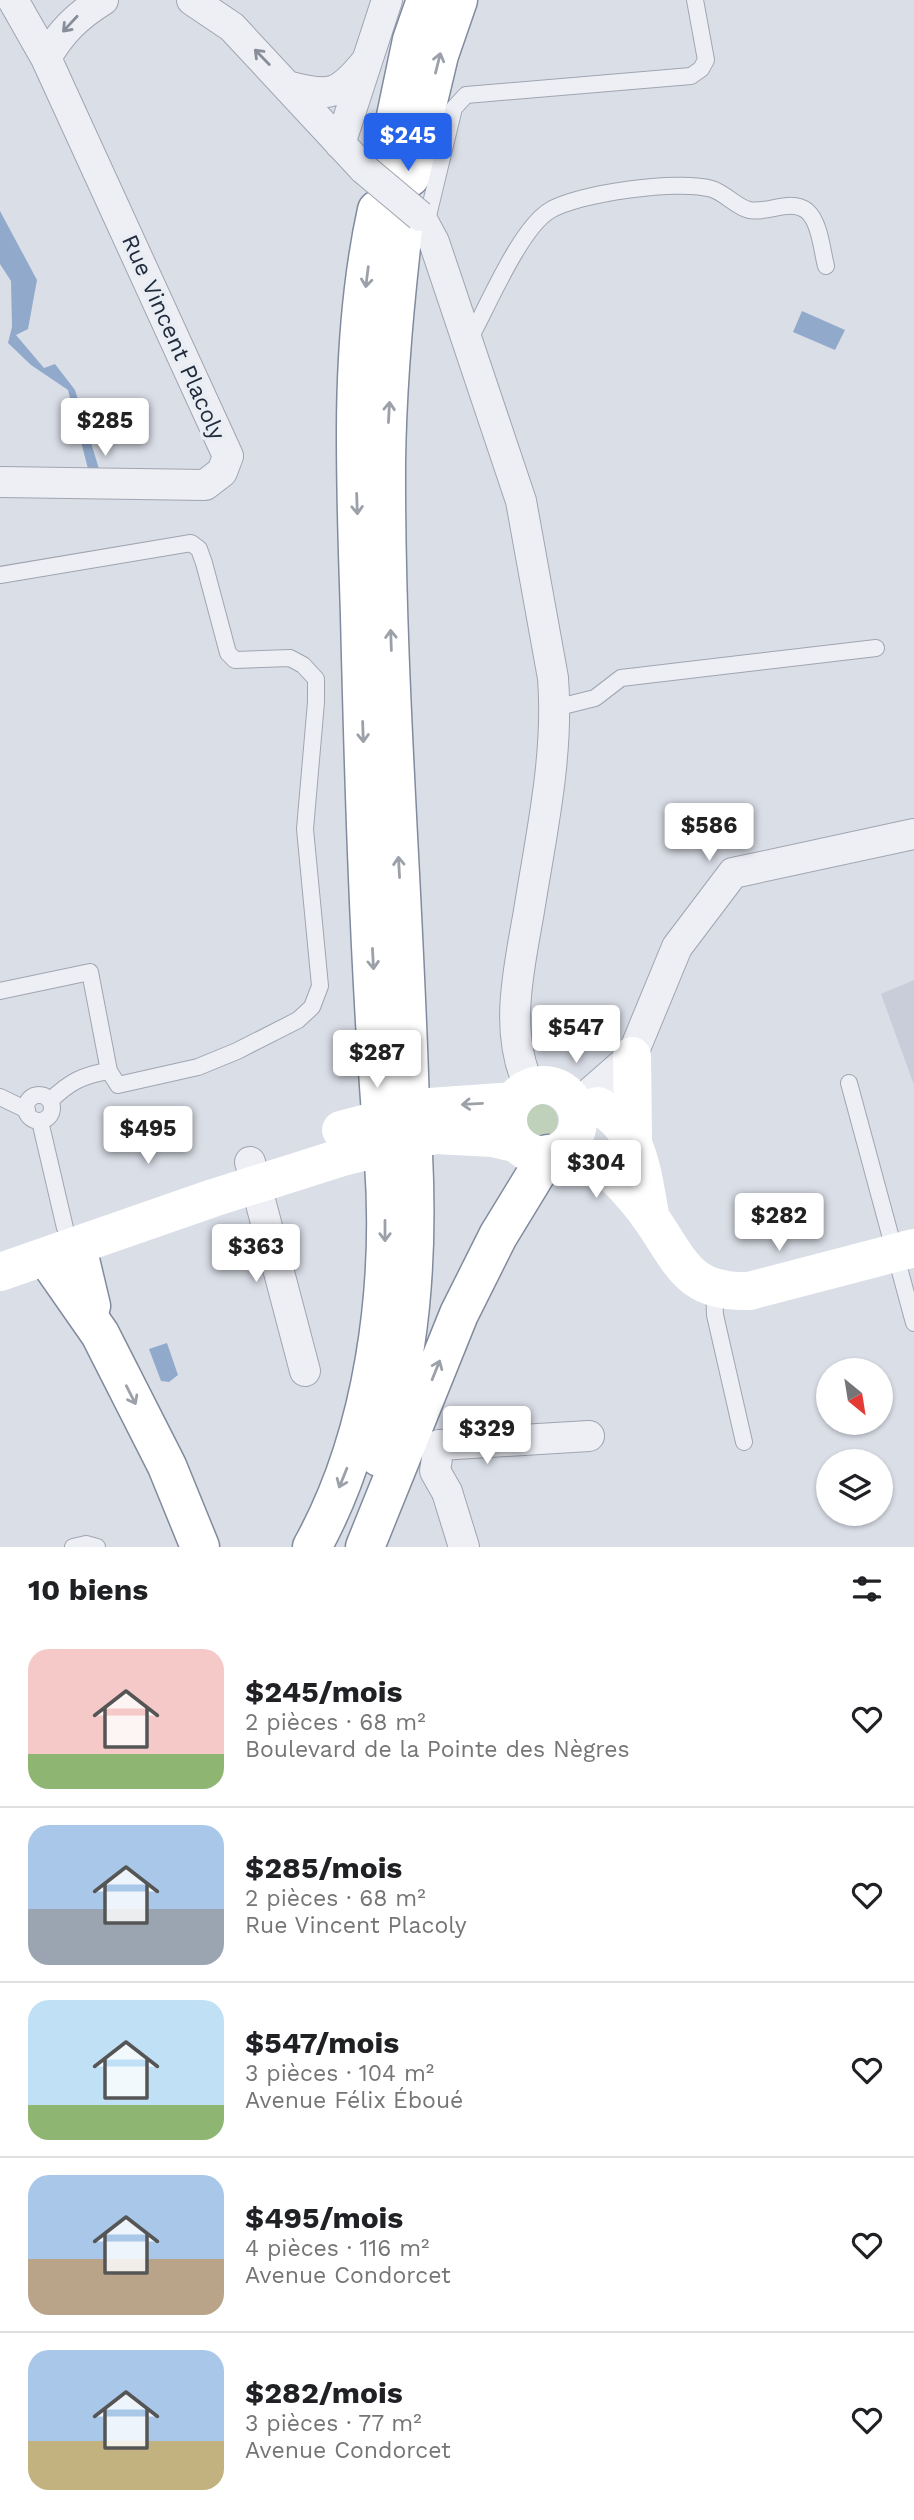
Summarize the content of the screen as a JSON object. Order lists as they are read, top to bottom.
{
  "streets": {
    "street": ["Rue Vincent Placoly"]
  },
  "north": "bottom right",
  "page": {
    "price": [
      "$245",
      "$285",
      "$586",
      "$547",
      "$287",
      "$495",
      "$304",
      "$282",
      "$363",
      "$329"
    ],
    "heading": "10 biens",
    "list": [
      {
        "name": "$245/mois",
        "note": "2 pièces · 68 m² · Boulevard de la Pointe des Nègres"
      },
      {
        "name": "$285/mois",
        "note": "2 pièces · 68 m² · Rue Vincent Placoly"
      },
      {
        "name": "$547/mois",
        "note": "3 pièces · 104 m² · Avenue Félix Éboué"
      },
      {
        "name": "$495/mois",
        "note": "4 pièces · 116 m² · Avenue Condorcet"
      },
      {
        "name": "$282/mois",
        "note": "3 pièces · 77 m² · Avenue Condorcet"
      }
    ]
  }
}
